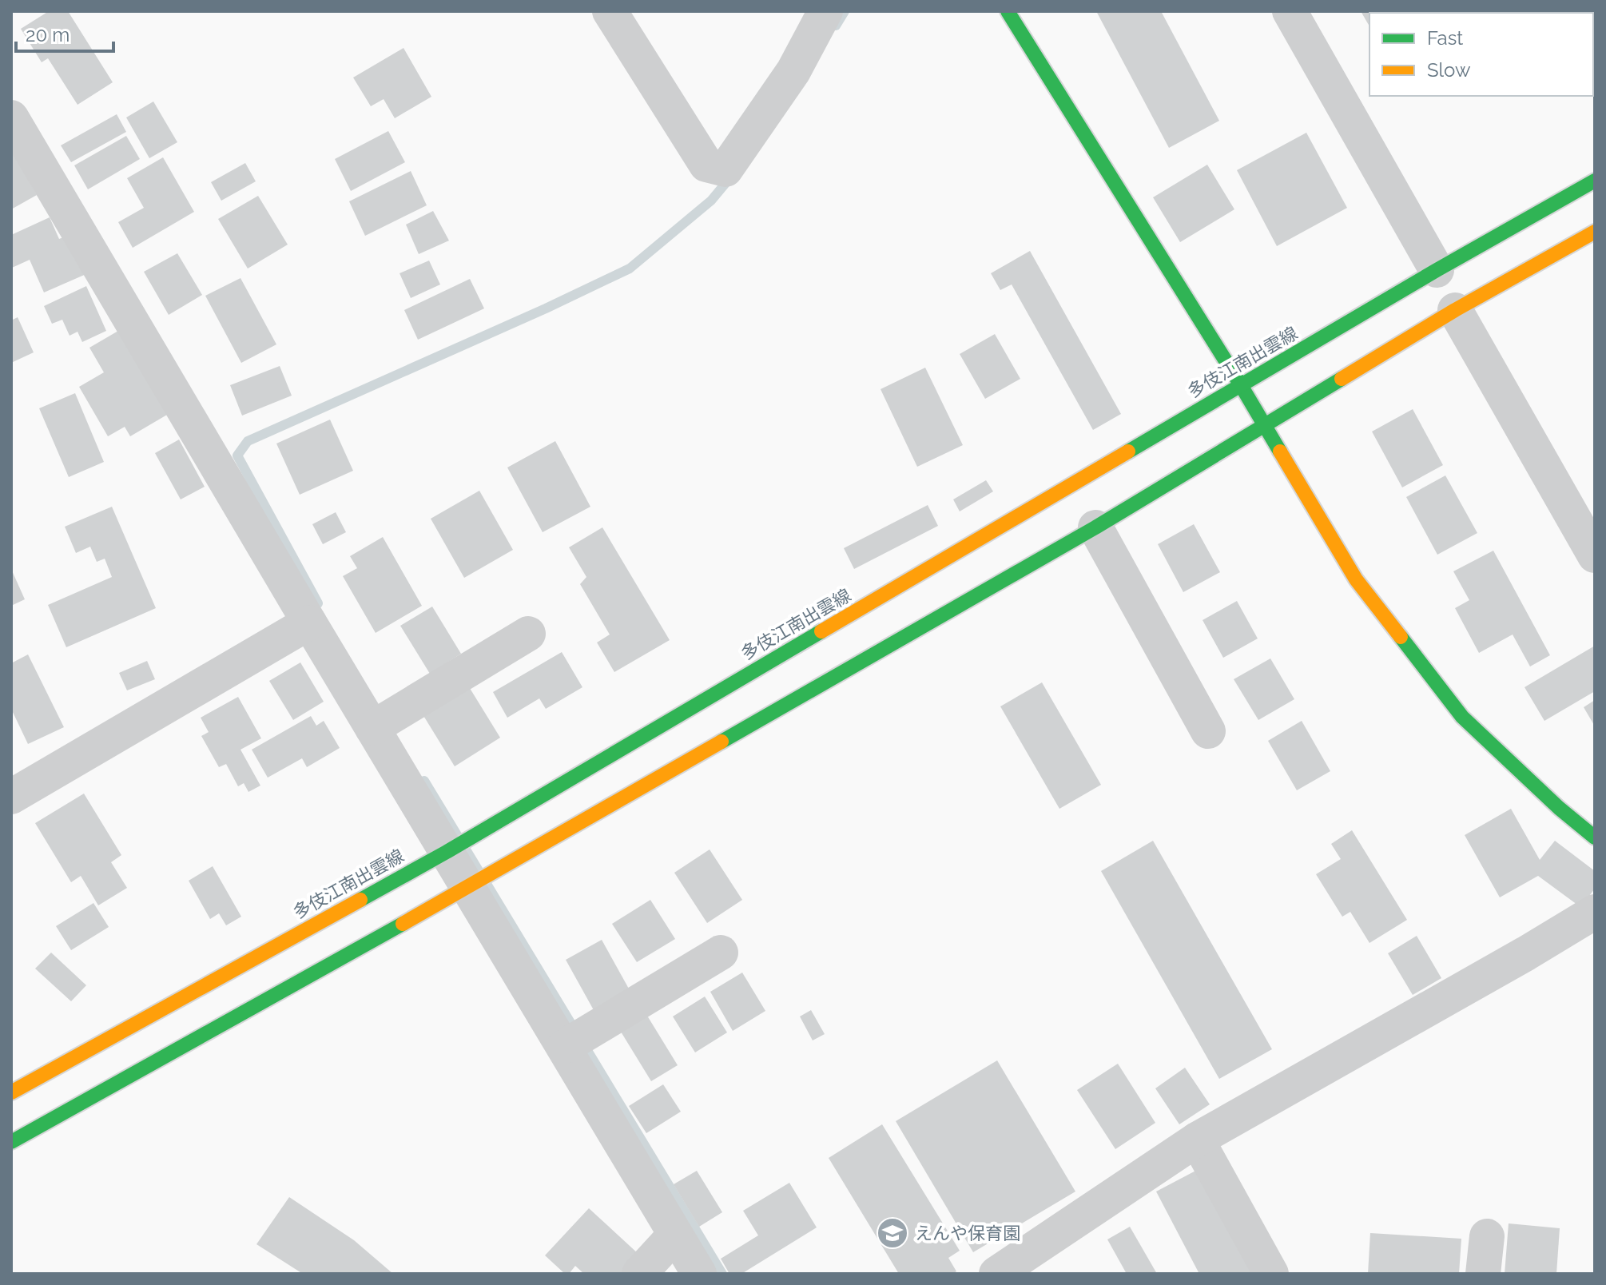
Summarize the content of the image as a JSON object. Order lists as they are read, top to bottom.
{
  "streets": {
    "main road": ["多伎江南出雲線"]
  },
  "places": {
    "school or university": ["えんや保育園"]
  },
  "legend": ["Fast", "Slow"],
  "scale_bar": "20 m"
}
